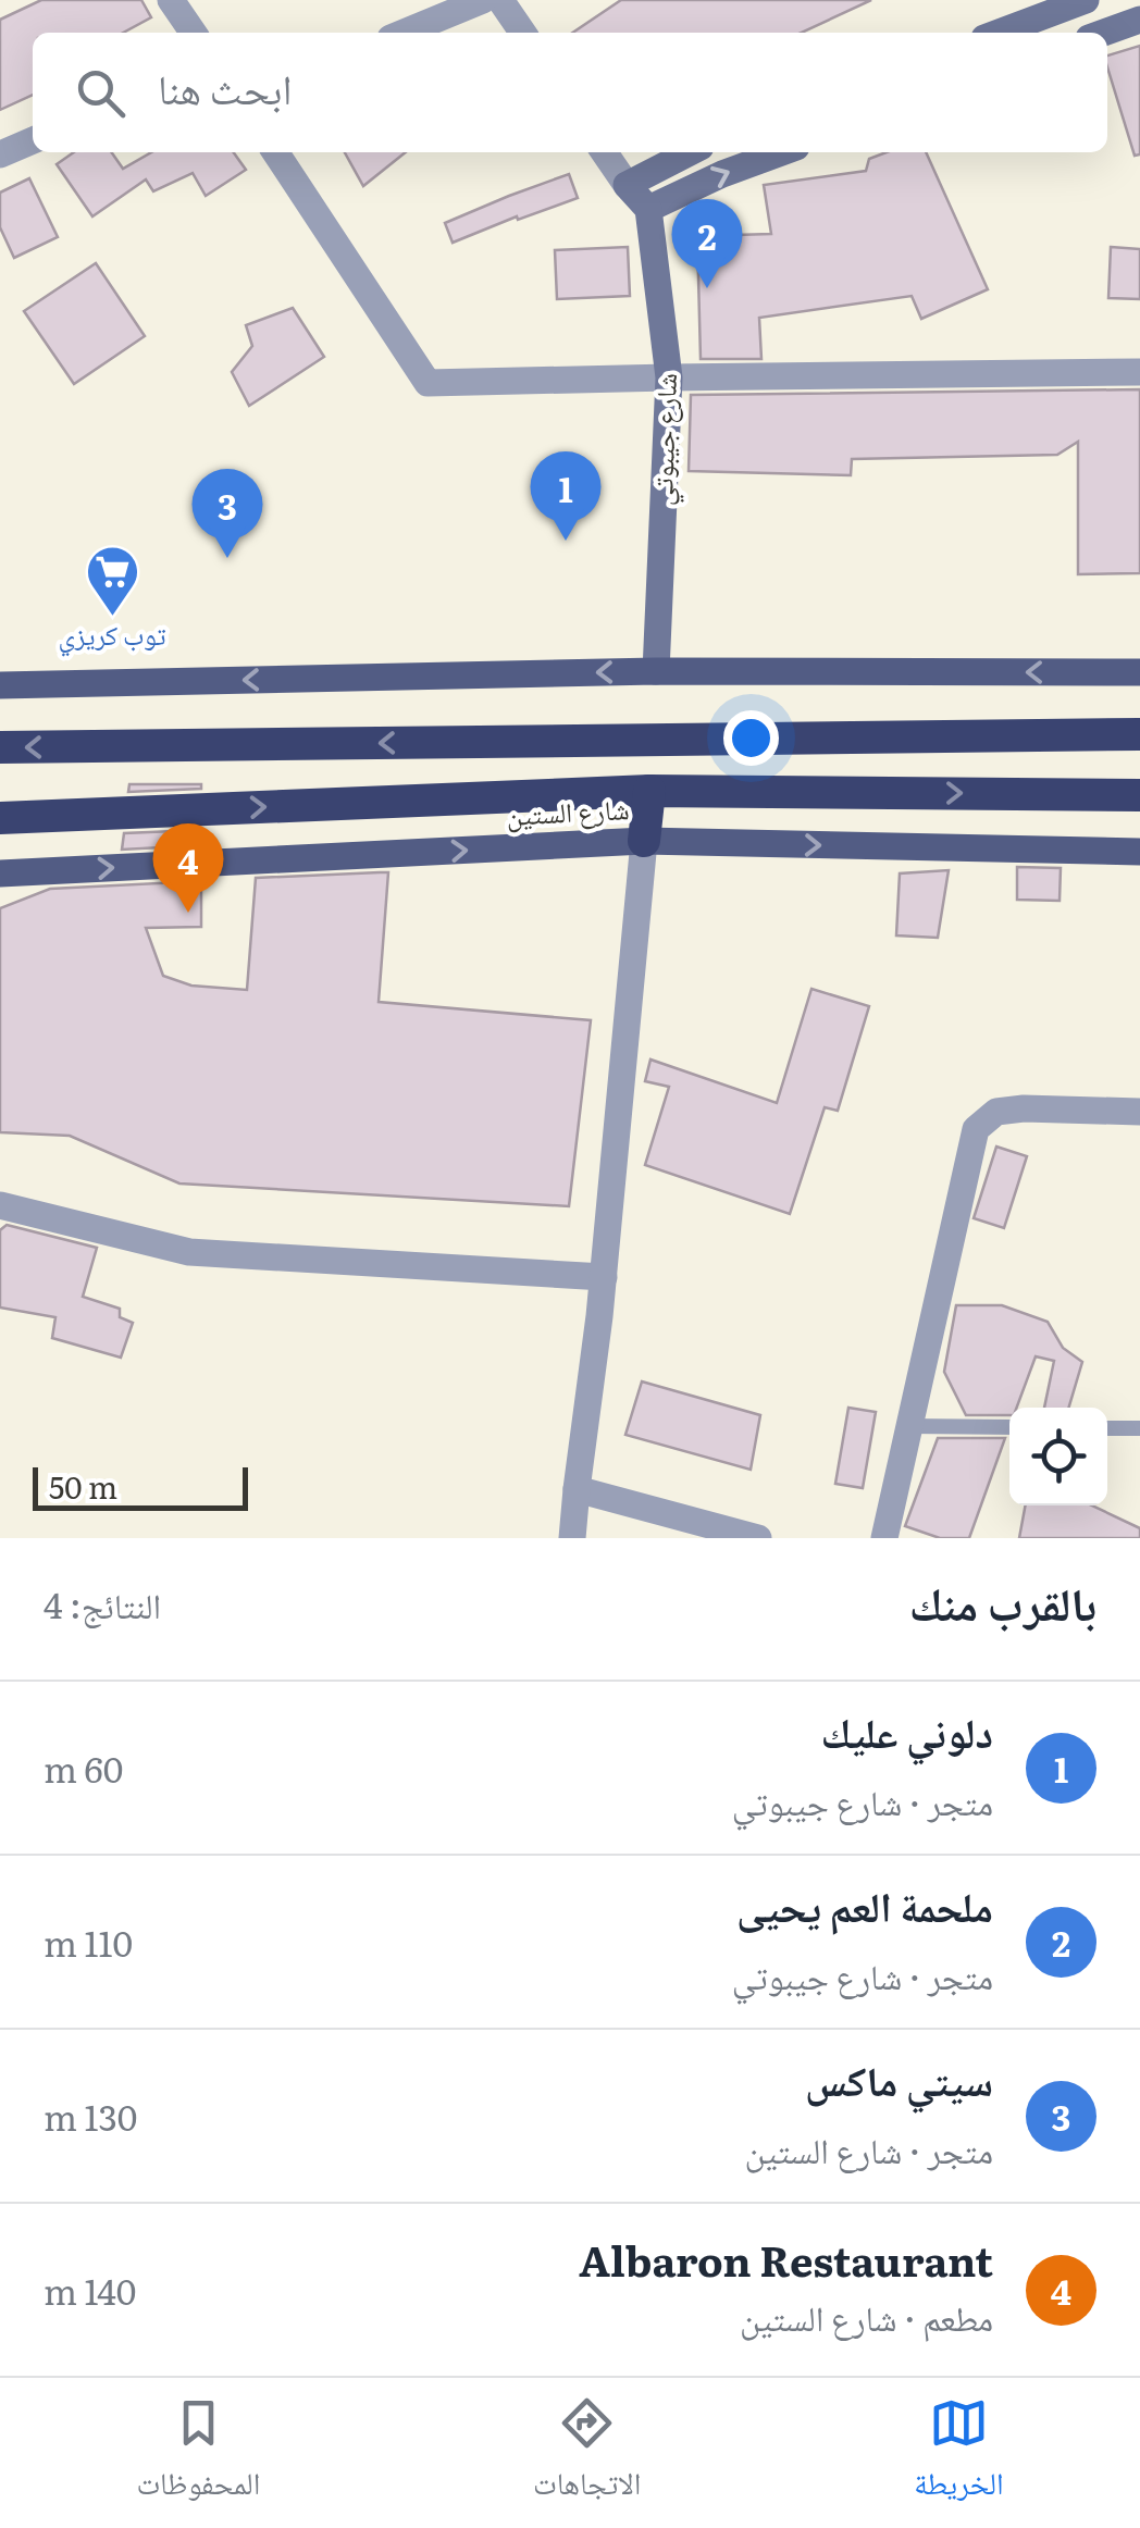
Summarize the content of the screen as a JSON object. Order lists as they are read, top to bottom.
{
  "streets": {
    "highway": ["شارع الستين"],
    "street": ["شارع جيبوتي"]
  },
  "places": {
    "supermarket": ["توب كريزي"]
  },
  "scale_bar": "50 m",
  "page": {
    "search": "ابحث هنا",
    "pins": [
      "2",
      "1",
      "3",
      "4"
    ],
    "scale": "50 m",
    "heading": ["بالقرب منك", "النتائج: 4"],
    "list": [
      {
        "mark": "1",
        "name": "دلوني عليك",
        "note": "متجر · شارع جيبوتي",
        "value": "60 m"
      },
      {
        "mark": "2",
        "name": "ملحمة العم يحيى",
        "note": "متجر · شارع جيبوتي",
        "value": "110 m"
      },
      {
        "mark": "3",
        "name": "سيتي ماكس",
        "note": "متجر · شارع الستين",
        "value": "130 m"
      },
      {
        "mark": "4",
        "name": "Albaron Restaurant",
        "note": "مطعم · شارع الستين",
        "value": "140 m"
      }
    ],
    "nav": ["الخريطة", "الاتجاهات", "المحفوظات"]
  }
}
